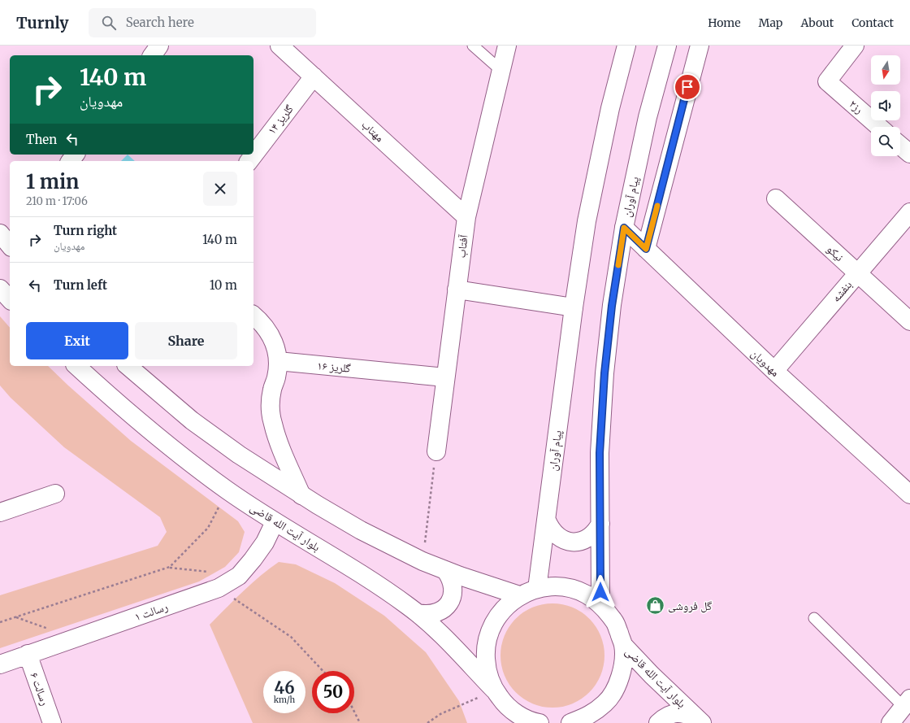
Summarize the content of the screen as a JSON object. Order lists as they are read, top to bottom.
{
  "streets": {
    "street": [
      "رز۲",
      "گلریز ۱۴",
      "مهتاب",
      "پیام آوران",
      "آفتاب",
      "نیکو",
      "بنفشه",
      "مهدویان",
      "گلریز ۱۶",
      "بلوار آیت ‌الله قاضی",
      "رسالت ۱",
      "رسالت ۶"
    ]
  },
  "crossings": [
    ["گلریز ۱۴", "مهتاب"],
    ["مهتاب", "آفتاب"],
    ["پیام آوران", "مهدویان"],
    ["آفتاب", "گلریز ۱۶"],
    ["نیکو", "بنفشه"],
    ["بنفشه", "مهدویان"],
    ["بلوار آیت ‌الله قاضی", "رسالت ۱"],
    ["رسالت ۱", "رسالت ۶"]
  ],
  "places": {
    "shop": ["گل فروشی"]
  },
  "north": "bottom",
  "page": {
    "header": "Turnly",
    "search": "Search here",
    "nav": [
      "Home",
      "Map",
      "About",
      "Contact"
    ],
    "turn": ["140 m", "مهدویان"],
    "then": "Then",
    "heading": ["1 min", "210 m · 17:06"],
    "list": [
      {
        "name": "Turn right",
        "note": "مهدویان",
        "value": "140 m"
      },
      {
        "name": "Turn left",
        "value": "10 m"
      }
    ],
    "buttons": ["Exit", "Share"],
    "speed": "46 km/h",
    "limit": "50"
  }
}
